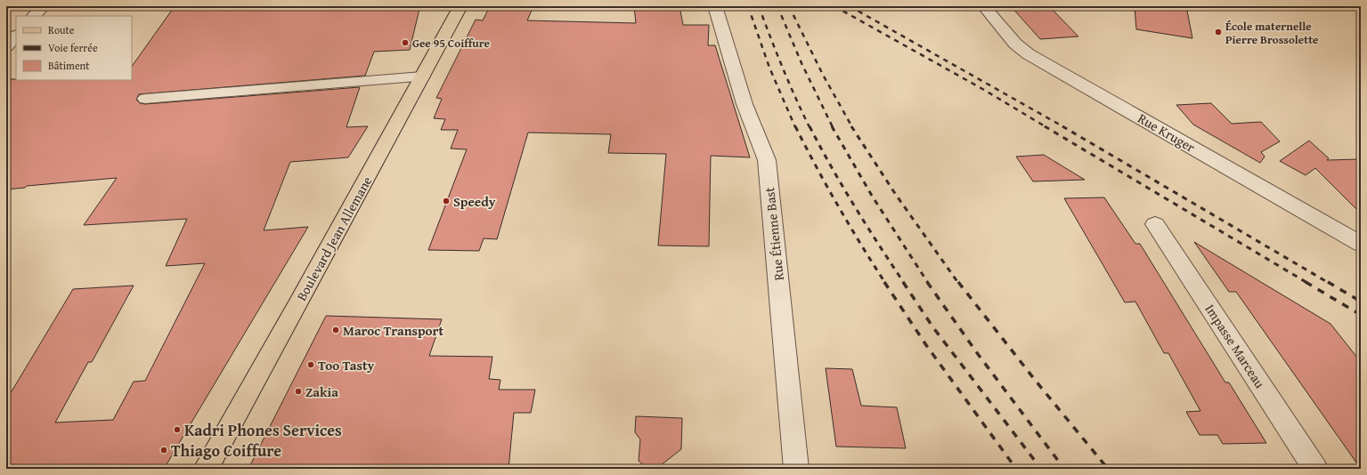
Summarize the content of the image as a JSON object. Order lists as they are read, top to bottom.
{
  "streets": {
    "main road": ["Boulevard Jean Allemane"],
    "street": ["Rue Kruger", "Rue Étienne Bast", "Impasse Marceau"]
  },
  "places": [
    "École maternelle Pierre Brossolette",
    "Gee 95 Coiffure",
    "Speedy",
    "Maroc Transport",
    "Too Tasty",
    "Zakia",
    "Kadri Phones Services",
    "Thiago Coiffure"
  ],
  "legend": ["Route", "Voie ferrée", "Bâtiment"]
}
